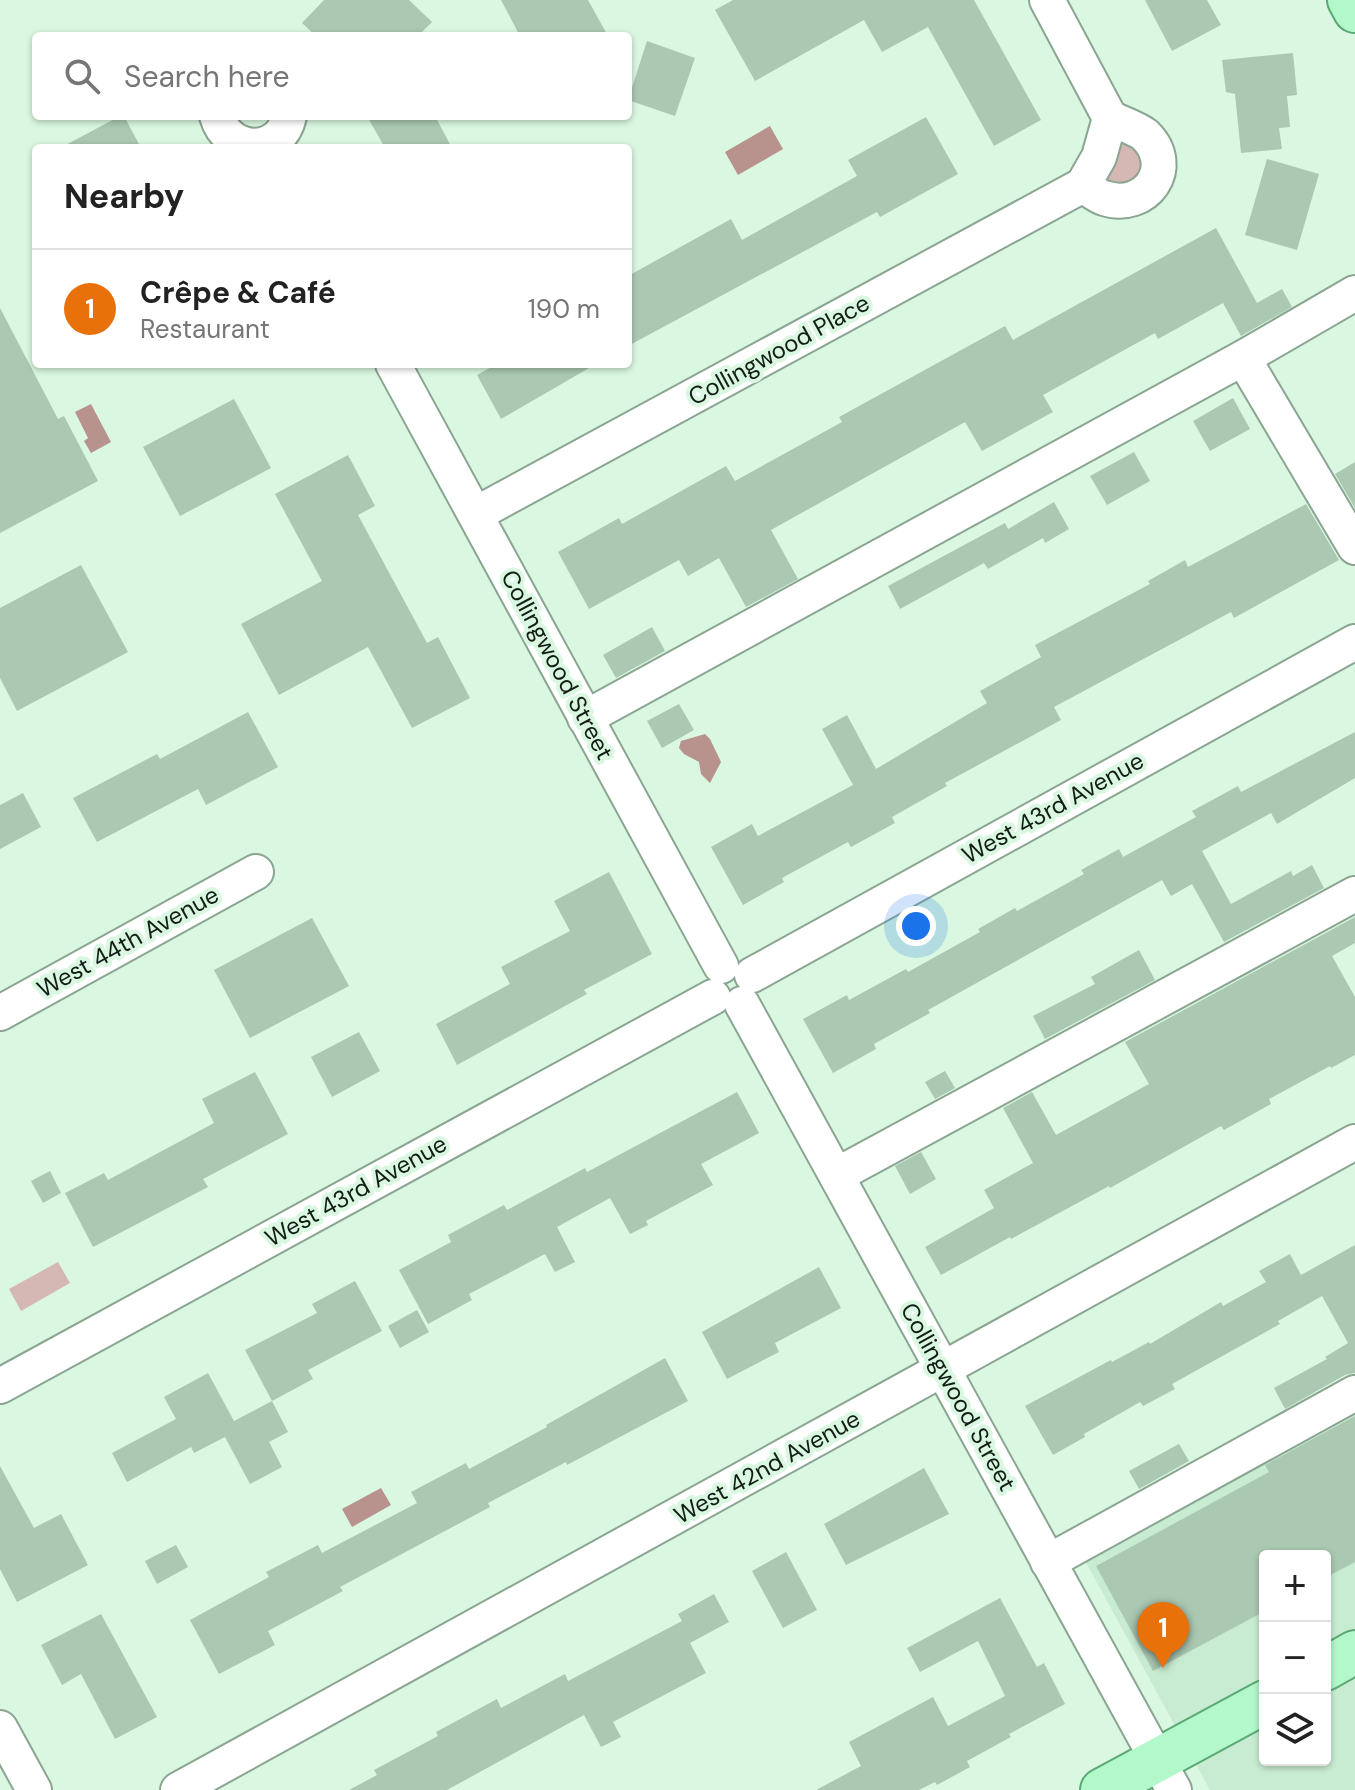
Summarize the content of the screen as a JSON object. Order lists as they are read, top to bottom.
{
  "streets": {
    "street": [
      "Collingwood Place",
      "Collingwood Street",
      "West 43rd Avenue",
      "West 44th Avenue",
      "West 42nd Avenue"
    ]
  },
  "crossings": [
    ["Collingwood Place", "Collingwood Street"],
    ["Collingwood Street", "West 43rd Avenue"],
    ["Collingwood Street", "West 42nd Avenue"]
  ],
  "page": {
    "search": "Search here",
    "heading": "Nearby",
    "list": [
      {
        "mark": "1",
        "name": "Crêpe & Café",
        "note": "Restaurant",
        "value": "190 m"
      }
    ],
    "map_buttons": ["+", "−"],
    "pins": "1"
  }
}
